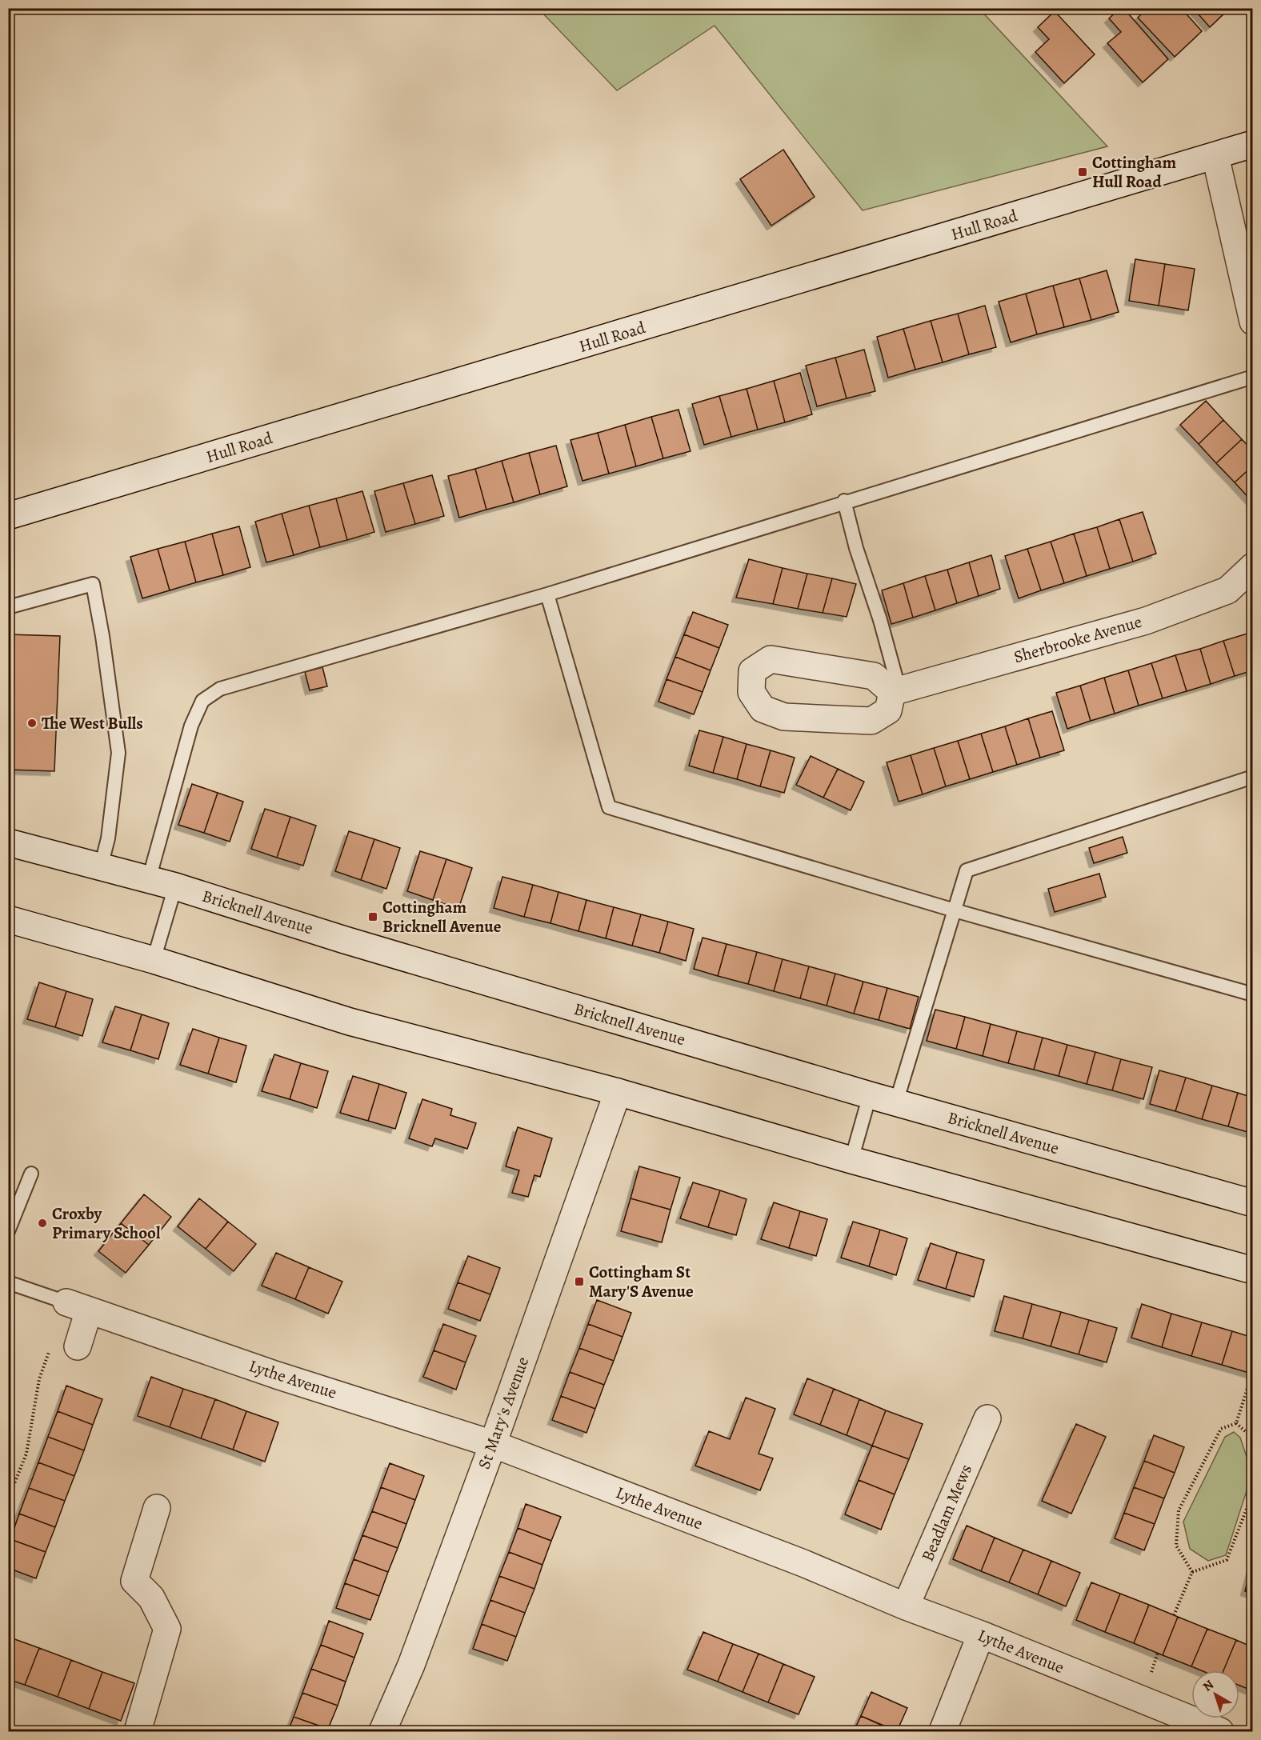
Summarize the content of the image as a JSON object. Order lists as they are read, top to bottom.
{
  "streets": {
    "street": [
      "Hull Road",
      "Sherbrooke Avenue",
      "Bricknell Avenue",
      "Lythe Avenue",
      "St Mary's Avenue",
      "Beadlam Mews"
    ]
  },
  "crossings": [
    ["Lythe Avenue", "St Mary's Avenue"],
    ["Lythe Avenue", "Beadlam Mews"]
  ],
  "places": {
    "transit": ["Cottingham Hull Road", "Cottingham Bricknell Avenue", "Cottingham St Mary'S Avenue"],
    "other": ["The West Bulls", "Croxby Primary School"]
  },
  "north": "top left"
}
